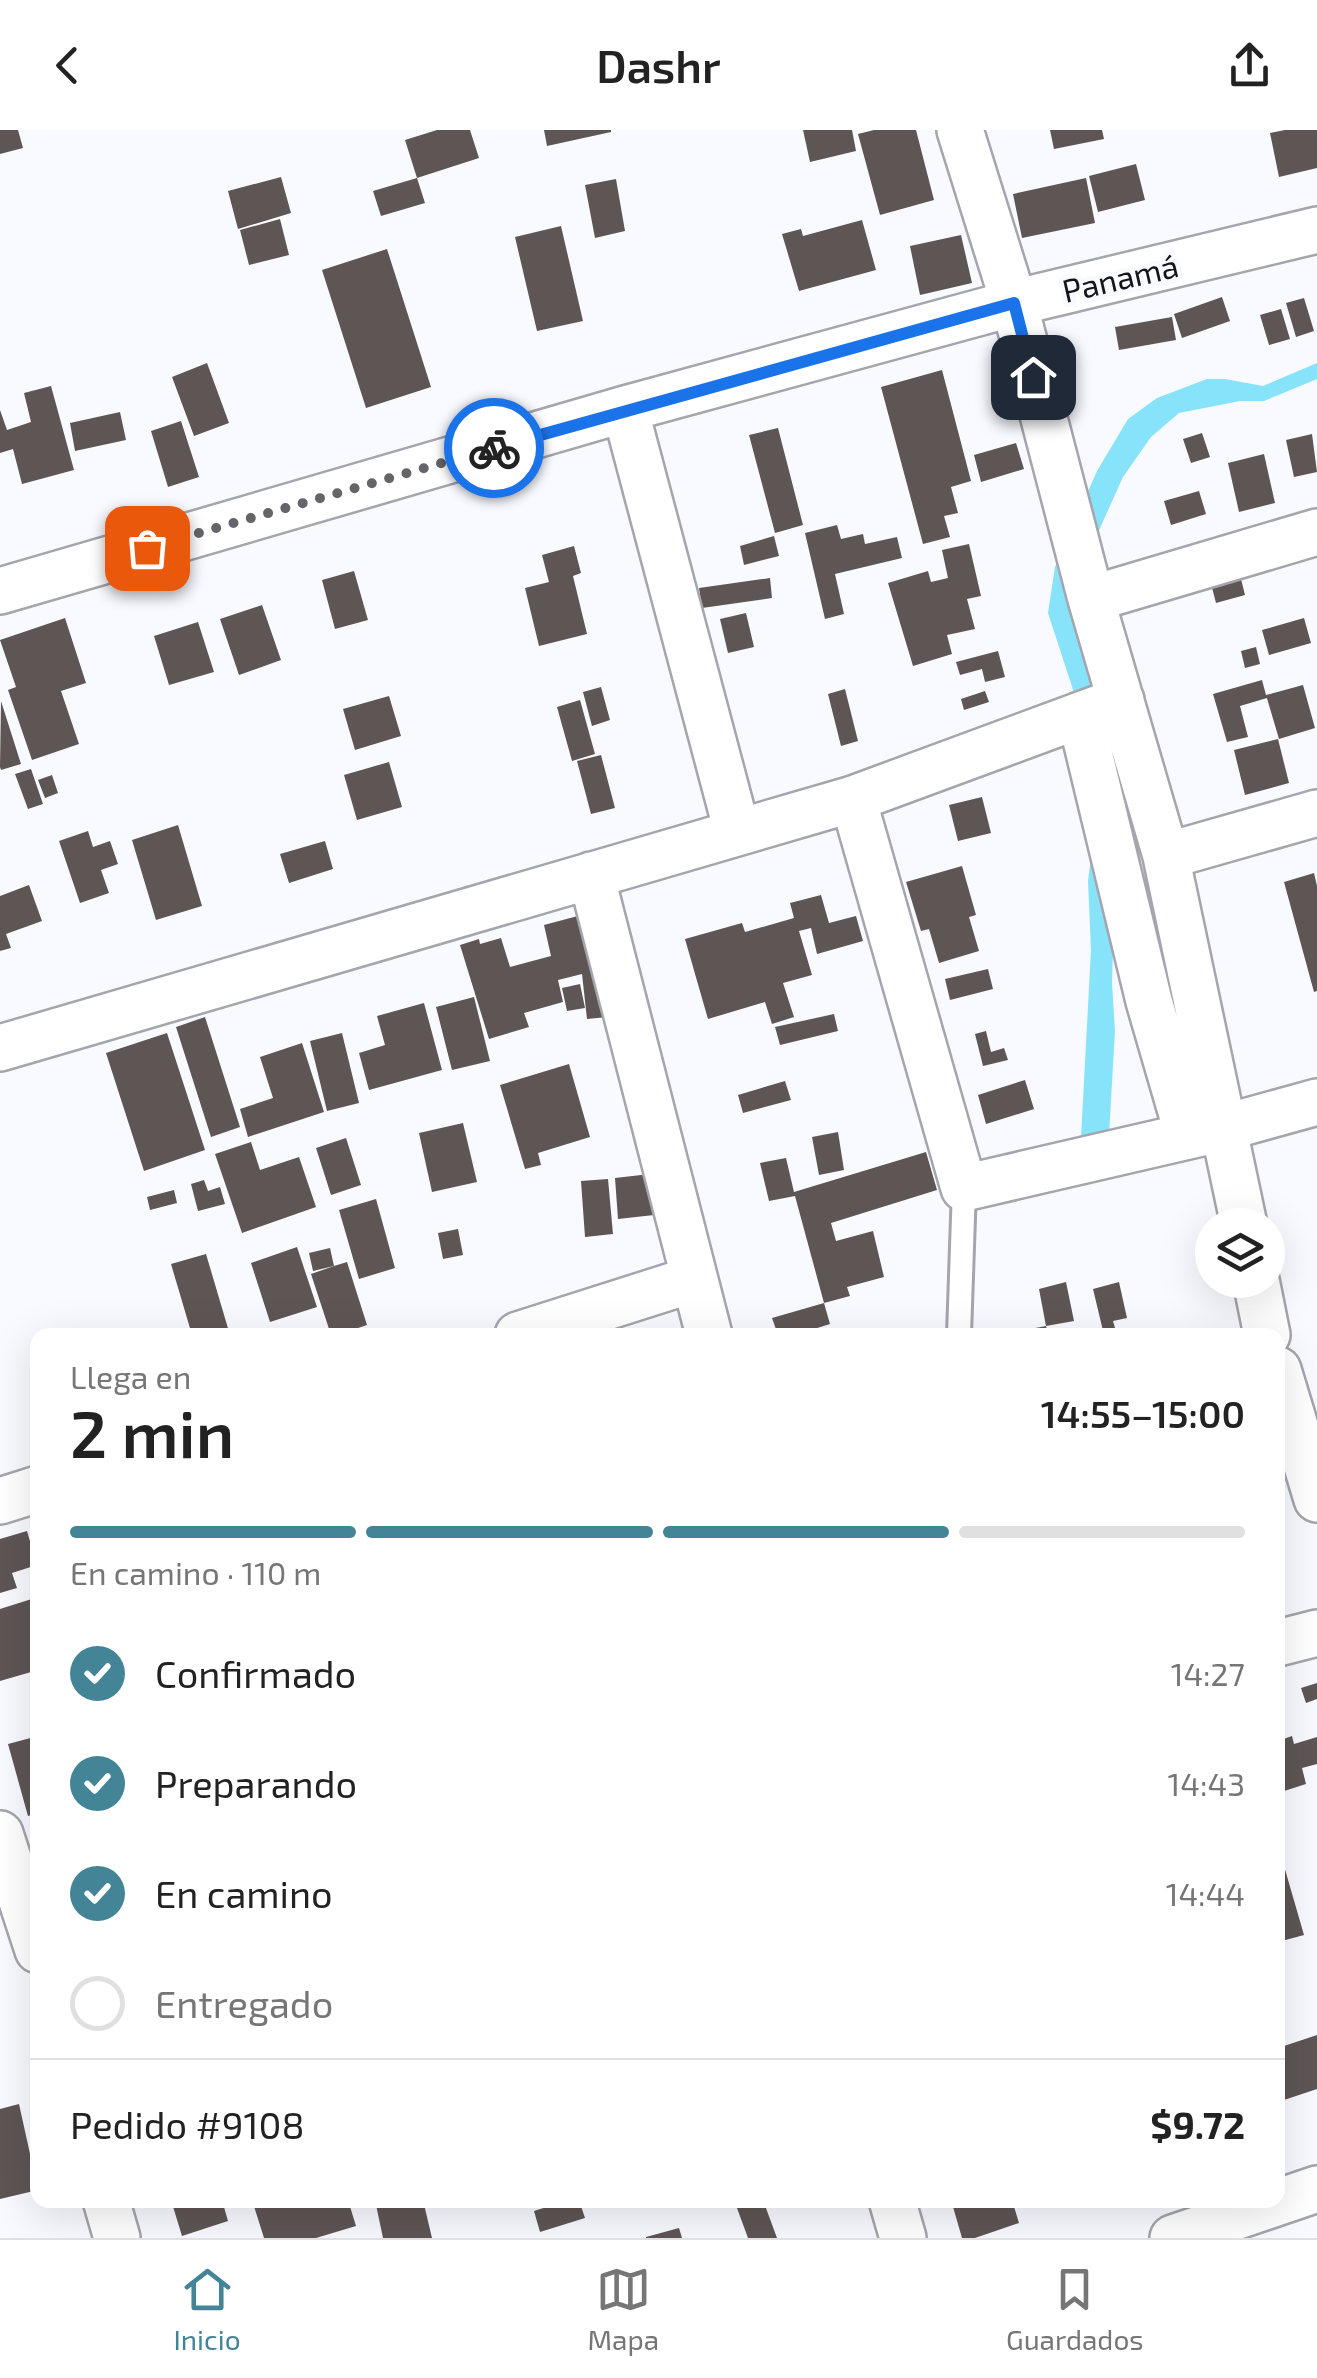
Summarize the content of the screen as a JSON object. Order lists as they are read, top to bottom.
{
  "streets": {
    "street": ["Panamá"]
  },
  "page": {
    "header": "Dashr",
    "heading": ["2 min", "Llega en", "14:55–15:00"],
    "panel": ["Pedido #9108", "$9.72"],
    "bar": "En camino · 110 m",
    "list": [
      ["Confirmado", "14:27"],
      ["Preparando", "14:43"],
      ["En camino", "14:44"],
      "Entregado"
    ],
    "tabs": ["Inicio", "Mapa", "Guardados"]
  }
}
